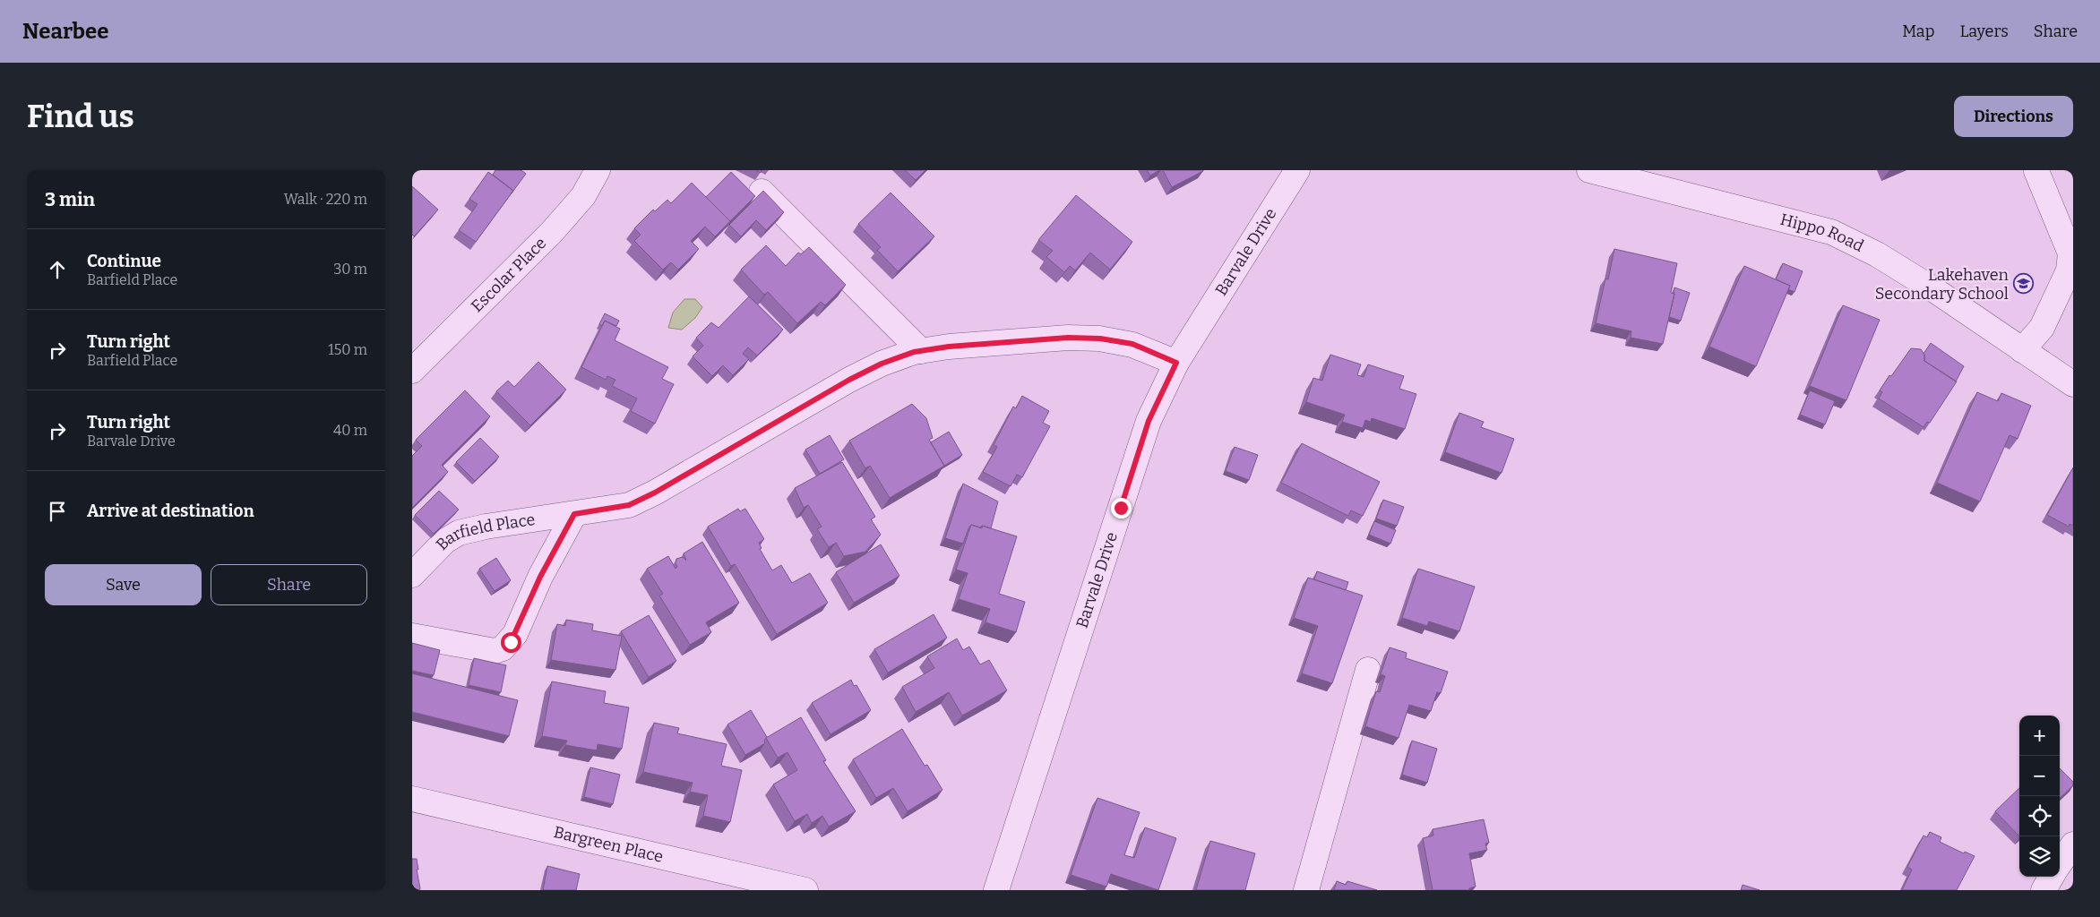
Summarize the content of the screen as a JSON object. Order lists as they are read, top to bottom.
{
  "streets": {
    "street": [
      "Hippo Road",
      "Barvale Drive",
      "Escolar Place",
      "Barfield Place",
      "Bargreen Place"
    ]
  },
  "crossings": [
    ["Barvale Drive", "Barfield Place"]
  ],
  "places": {
    "school or university": ["Lakehaven Secondary School"]
  },
  "page": {
    "header": "Nearbee",
    "nav": ["Map", "Layers", "Share"],
    "buttons": [
      "Directions",
      ["Save", "Share"]
    ],
    "title": "Find us",
    "heading": ["3 min", "Walk · 220 m"],
    "list": [
      ["Continue", "Barfield Place", "30 m"],
      ["Turn right", "Barfield Place", "150 m"],
      ["Turn right", "Barvale Drive", "40 m"],
      "Arrive at destination"
    ],
    "map_buttons": ["+", "−"]
  }
}
